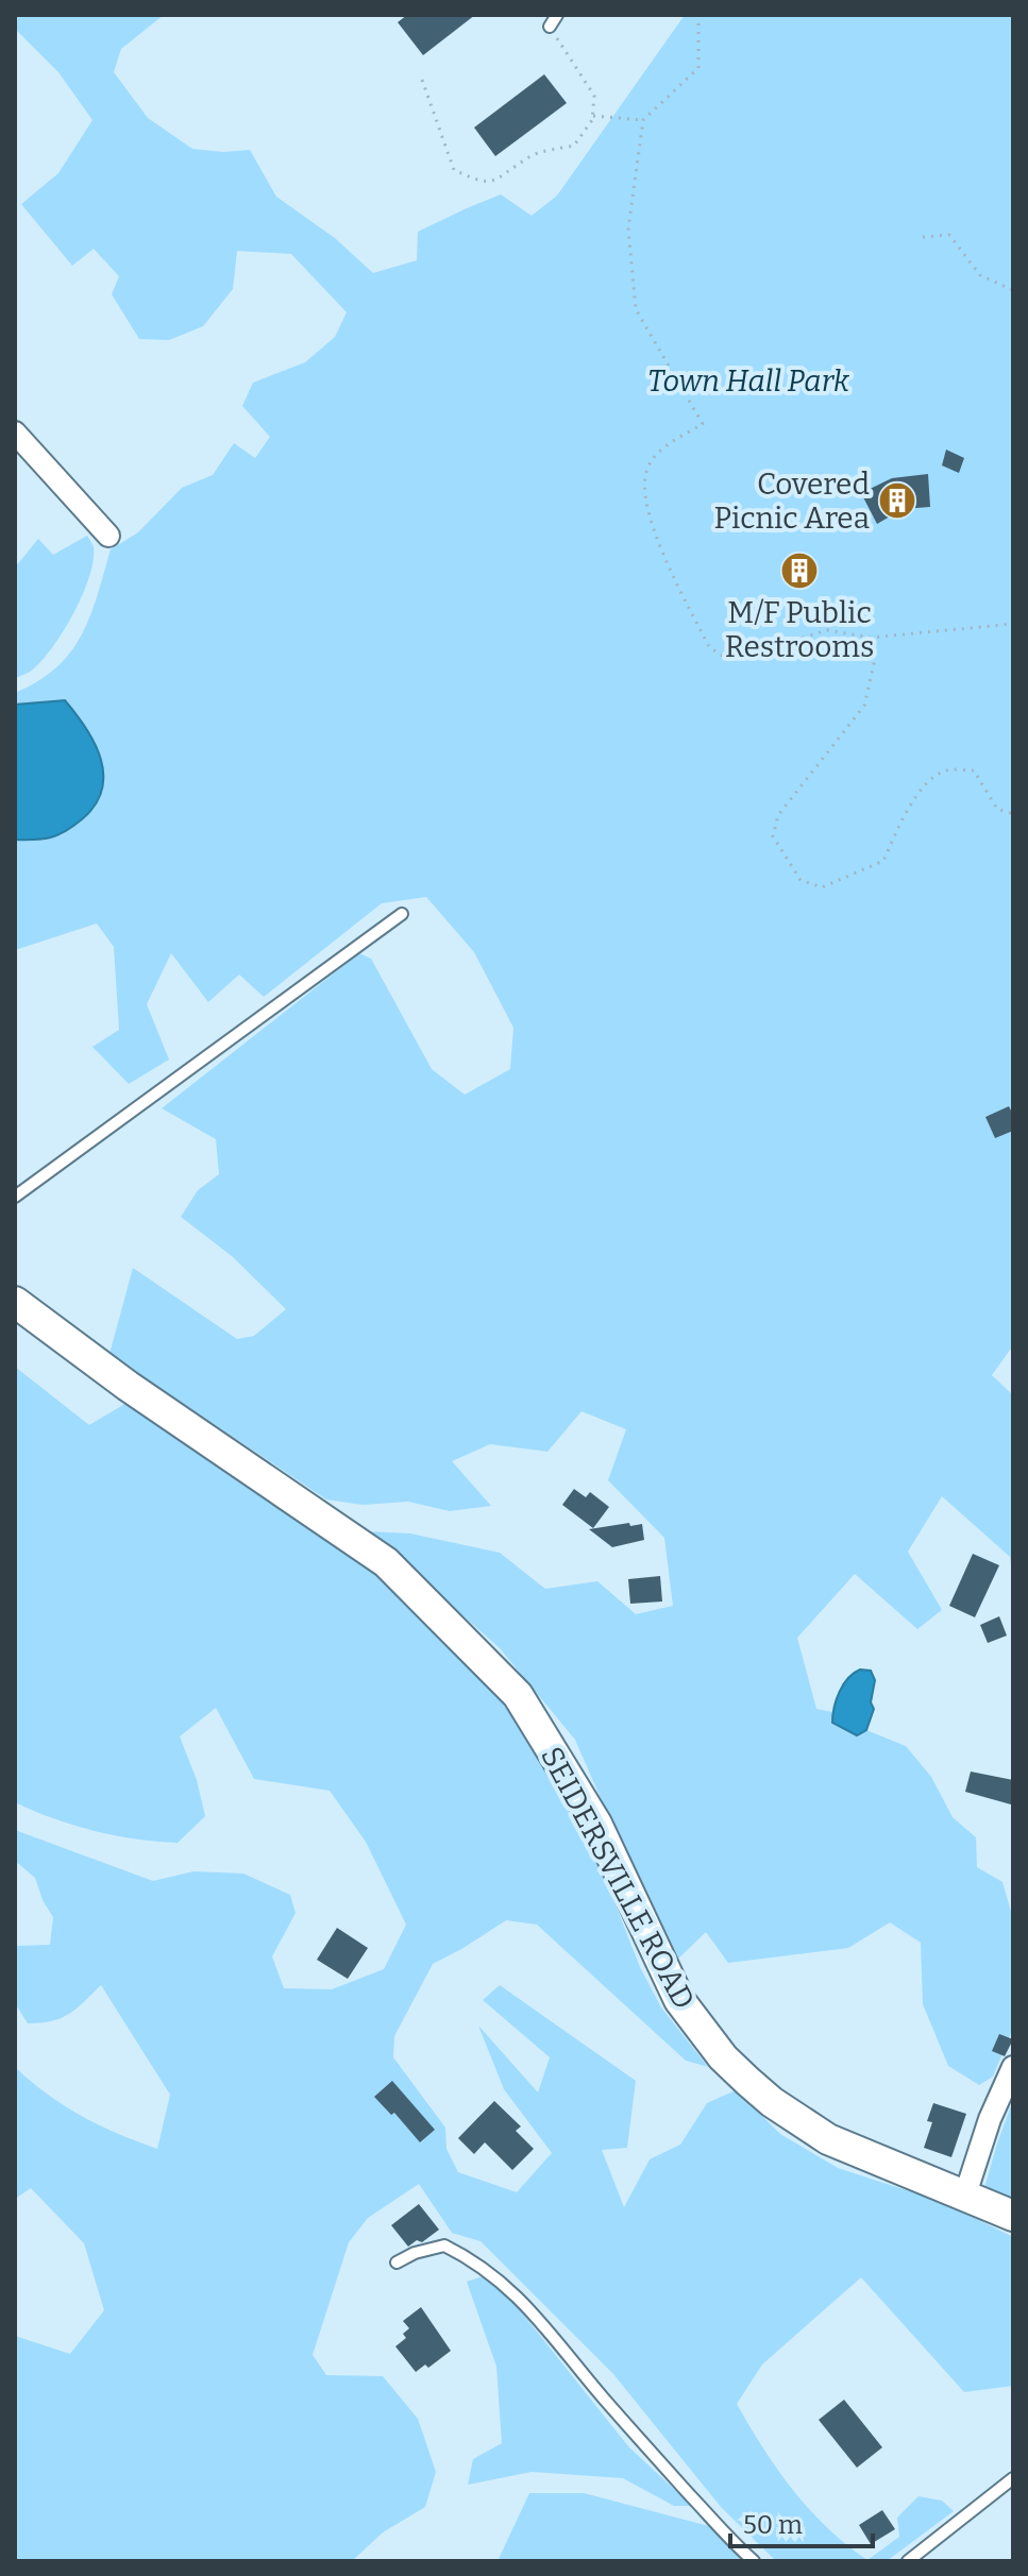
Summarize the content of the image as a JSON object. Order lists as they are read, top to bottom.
{
  "streets": {
    "street": ["SEIDERSVILLE ROAD"]
  },
  "parks": ["Town Hall Park"],
  "places": {
    "building": ["Covered Picnic Area", "M/F Public Restrooms"]
  },
  "scale_bar": "50 m"
}
